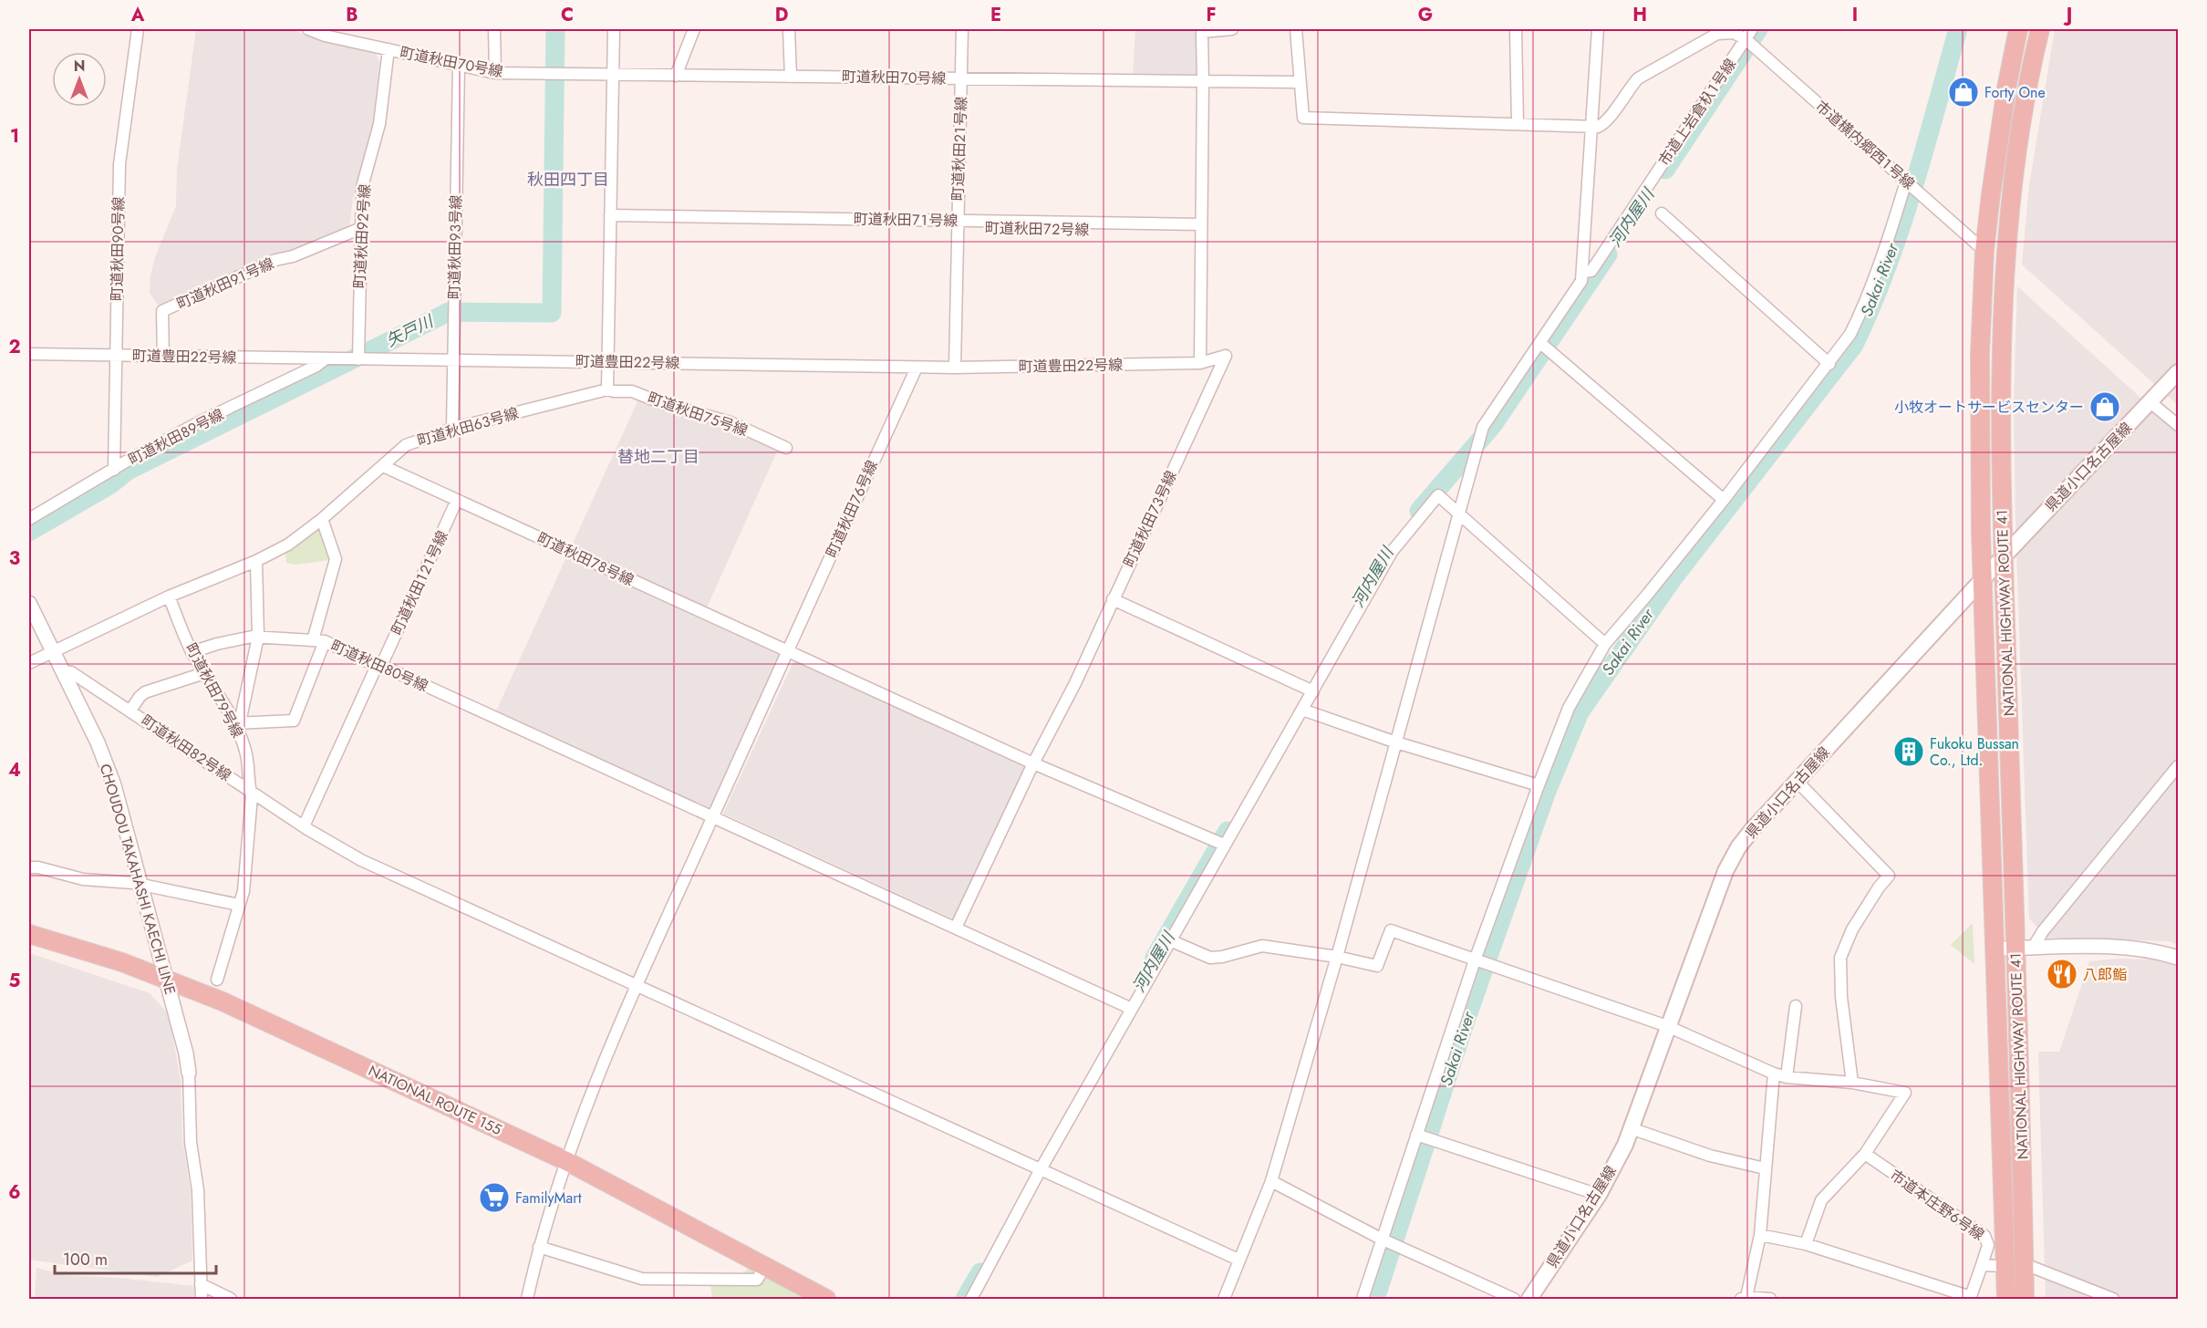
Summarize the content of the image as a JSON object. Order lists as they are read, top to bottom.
{
  "streets": {
    "highway": ["NATIONAL HIGHWAY ROUTE 41", "NATIONAL ROUTE 155"],
    "main road": ["県道小口名古屋線"],
    "street": [
      "町道秋田７０号線",
      "市道上岩倉杁１号線",
      "市道横内郷西１号線",
      "町道秋田２１号線",
      "町道秋田７１号線",
      "町道秋田９２号線",
      "町道秋田９３号線",
      "町道秋田９０号線",
      "町道秋田９１号線",
      "町道豊田２２号線",
      "町道秋田７５号線",
      "町道秋田６３号線",
      "町道秋田８９号線",
      "町道秋田７６号線",
      "町道秋田７３号線",
      "町道秋田７８号線",
      "町道秋田１２１号線",
      "町道秋田８０号線",
      "町道秋田７９号線",
      "町道秋田８２号線",
      "CHOUDOU TAKAHASHI KAECHI LINE",
      "市道本庄野６号線"
    ]
  },
  "crossings": [
    ["町道秋田７０号線", "町道秋田２１号線"],
    ["町道秋田７０号線", "町道秋田９２号線"],
    ["町道秋田７０号線", "町道秋田９３号線"],
    ["市道上岩倉杁１号線", "市道横内郷西１号線"],
    ["市道横内郷西１号線", "NATIONAL HIGHWAY ROUTE 41"],
    ["町道秋田２１号線", "町道秋田７１号線"],
    ["町道秋田２１号線", "町道豊田２２号線"],
    ["町道秋田９２号線", "町道秋田９１号線"],
    ["町道秋田９２号線", "町道豊田２２号線"],
    ["町道秋田９３号線", "町道豊田２２号線"],
    ["町道秋田９３号線", "町道秋田６３号線"],
    ["町道秋田９０号線", "町道豊田２２号線"],
    ["町道秋田９０号線", "町道秋田８９号線"],
    ["町道秋田９１号線", "町道豊田２２号線"],
    ["町道豊田２２号線", "町道秋田８９号線"],
    ["町道豊田２２号線", "町道秋田７６号線"],
    ["町道豊田２２号線", "町道秋田７３号線"],
    ["町道秋田７５号線", "町道秋田６３号線"],
    ["町道秋田６３号線", "町道秋田７８号線"],
    ["町道秋田６３号線", "町道秋田７９号線"],
    ["町道秋田６３号線", "CHOUDOU TAKAHASHI KAECHI LINE"],
    ["県道小口名古屋線", "NATIONAL HIGHWAY ROUTE 41"],
    ["町道秋田７６号線", "町道秋田７８号線"],
    ["町道秋田７６号線", "町道秋田８０号線"],
    ["町道秋田７６号線", "町道秋田８２号線"],
    ["町道秋田７６号線", "NATIONAL ROUTE 155"],
    ["町道秋田７３号線", "町道秋田７８号線"],
    ["町道秋田７３号線", "町道秋田８０号線"],
    ["町道秋田７８号線", "町道秋田１２１号線"],
    ["町道秋田１２１号線", "町道秋田８０号線"],
    ["町道秋田１２１号線", "町道秋田８２号線"],
    ["町道秋田８０号線", "町道秋田７９号線"],
    ["町道秋田７９号線", "町道秋田８２号線"],
    ["町道秋田８２号線", "CHOUDOU TAKAHASHI KAECHI LINE"],
    ["CHOUDOU TAKAHASHI KAECHI LINE", "NATIONAL ROUTE 155"]
  ],
  "districts": ["秋田四丁目", "替地二丁目"],
  "water": ["河内屋川", "Sakai River", "矢戸川"],
  "places": {
    "shop": ["Forty One", "小牧オートサービスセンター"],
    "building": ["Fukoku Bussan Co., Ltd."],
    "restaurant": ["八郎鮨"],
    "supermarket": ["FamilyMart"]
  },
  "scale_bar": "100 m",
  "north": "top",
  "grid": {
    "columns": [
      "A",
      "B",
      "C",
      "D",
      "E",
      "F",
      "G",
      "H",
      "I",
      "J"
    ],
    "rows": [
      "1",
      "2",
      "3",
      "4",
      "5",
      "6"
    ]
  }
}
